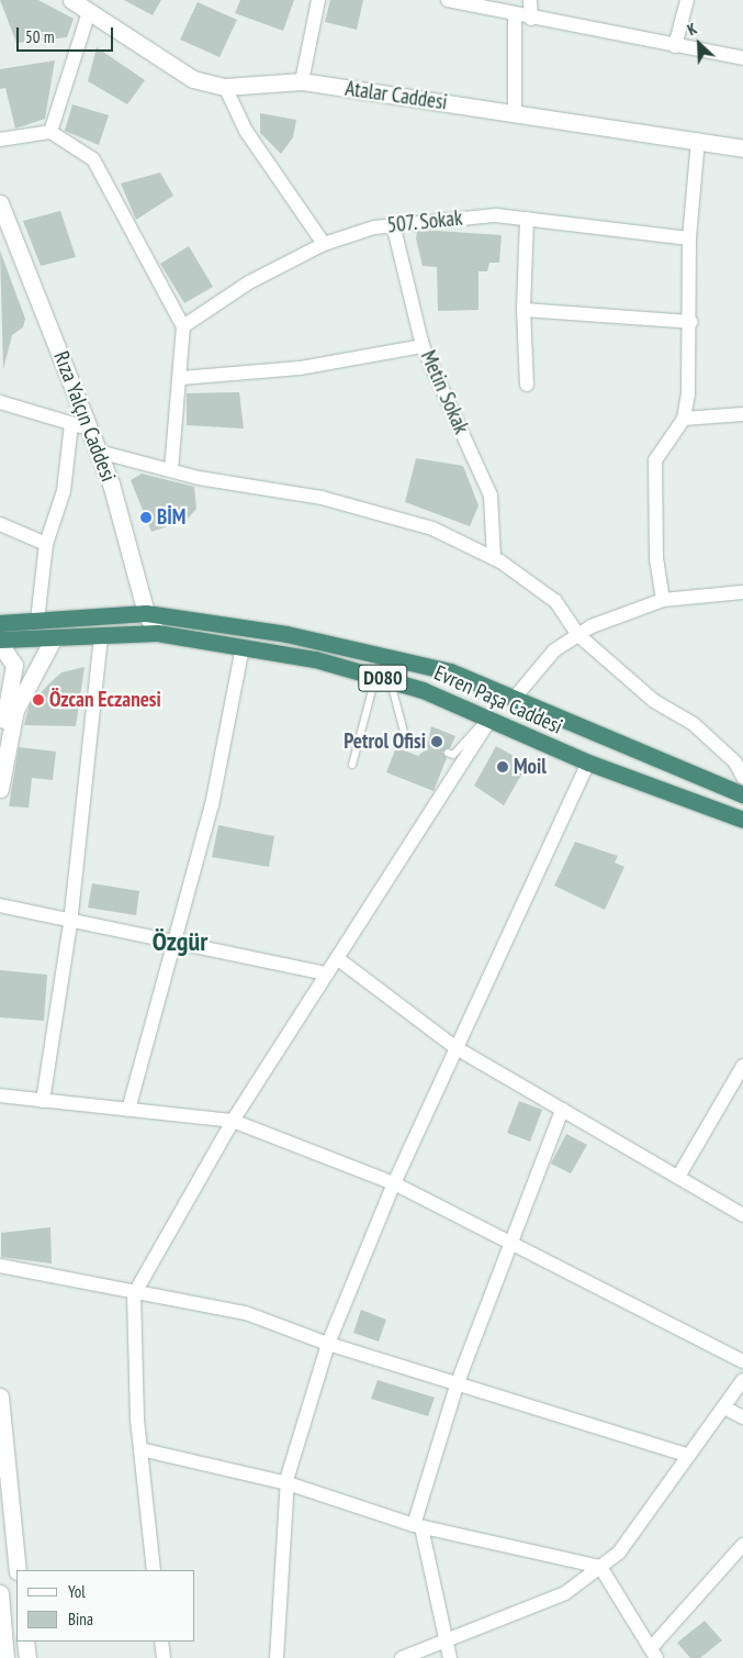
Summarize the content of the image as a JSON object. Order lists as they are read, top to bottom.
{
  "streets": {
    "highway": ["D080", "Evren Paşa Caddesi"],
    "street": [
      "Atalar Caddesi",
      "507. Sokak",
      "Metin Sokak",
      "Rıza Yalçın Caddesi"
    ]
  },
  "crossings": [
    ["507. Sokak", "Metin Sokak"],
    ["Rıza Yalçın Caddesi", "Evren Paşa Caddesi"]
  ],
  "districts": ["Özgür"],
  "places": [
    "BİM",
    "Özcan Eczanesi",
    "Petrol Ofisi",
    "Moil"
  ],
  "legend": ["Yol", "Bina"],
  "scale_bar": "50 m",
  "north": "top left"
}
